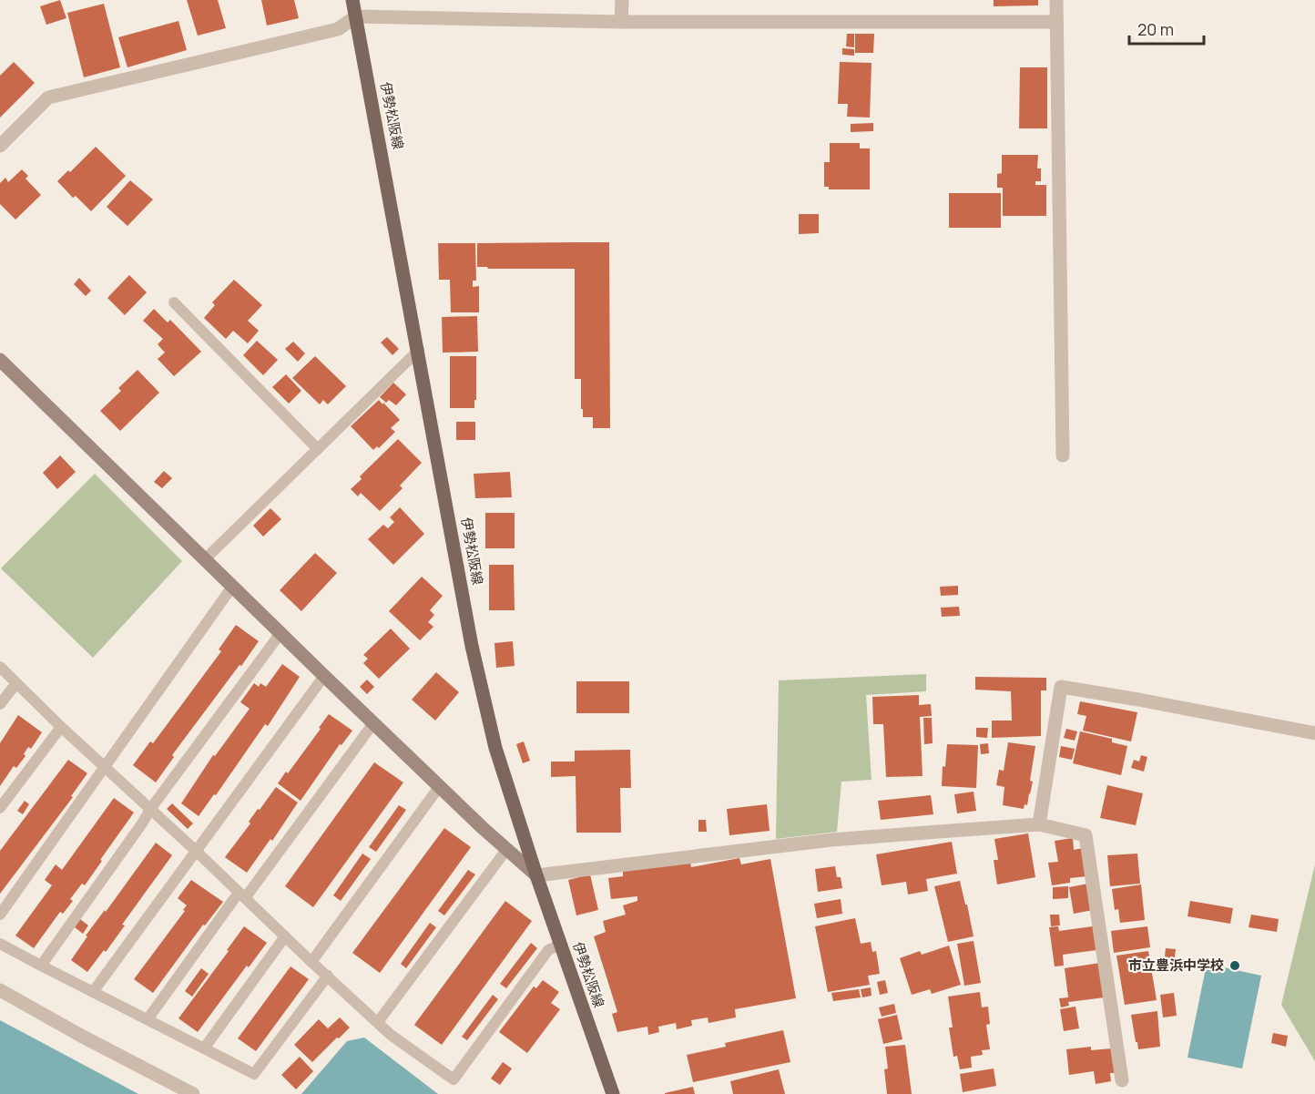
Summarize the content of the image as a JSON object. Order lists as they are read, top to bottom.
{
  "streets": {
    "main road": ["伊勢松阪線"]
  },
  "places": ["市立豊浜中学校"],
  "scale_bar": "20 m"
}
